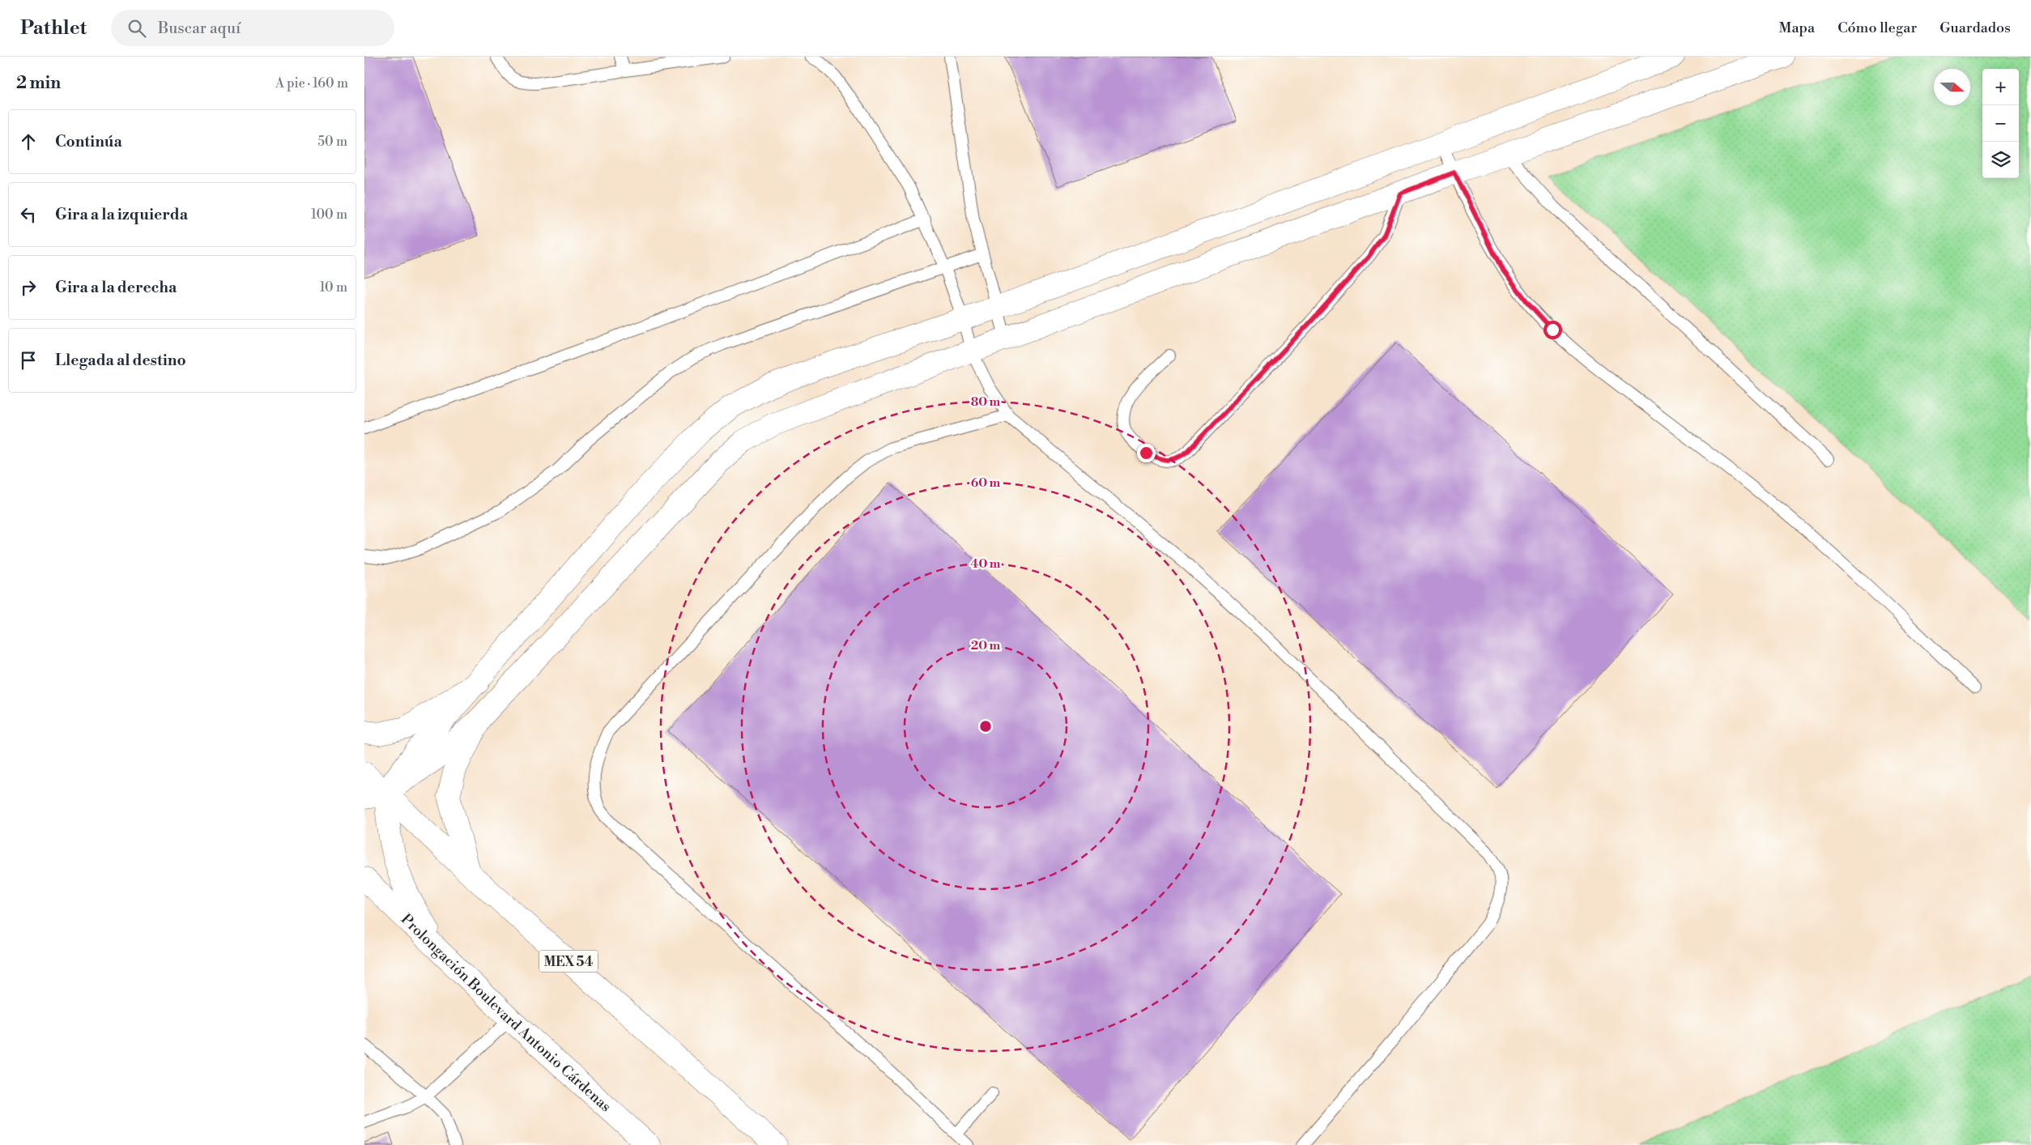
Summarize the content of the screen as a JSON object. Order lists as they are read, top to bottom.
{
  "streets": {
    "main road": ["MEX 54", "Prolongación Boulevard Antonio Cárdenas"]
  },
  "north": "right",
  "page": {
    "header": "Pathlet",
    "search": "Buscar aquí",
    "nav": ["Mapa", "Cómo llegar", "Guardados"],
    "heading": ["2 min", "A pie · 160 m"],
    "map_buttons": ["+", "−"],
    "list": [
      ["Continúa", "50 m"],
      ["Gira a la izquierda", "100 m"],
      ["Gira a la derecha", "10 m"],
      "Llegada al destino"
    ]
  },
  "rings": [
    "80 m",
    "60 m",
    "40 m",
    "20 m"
  ]
}
